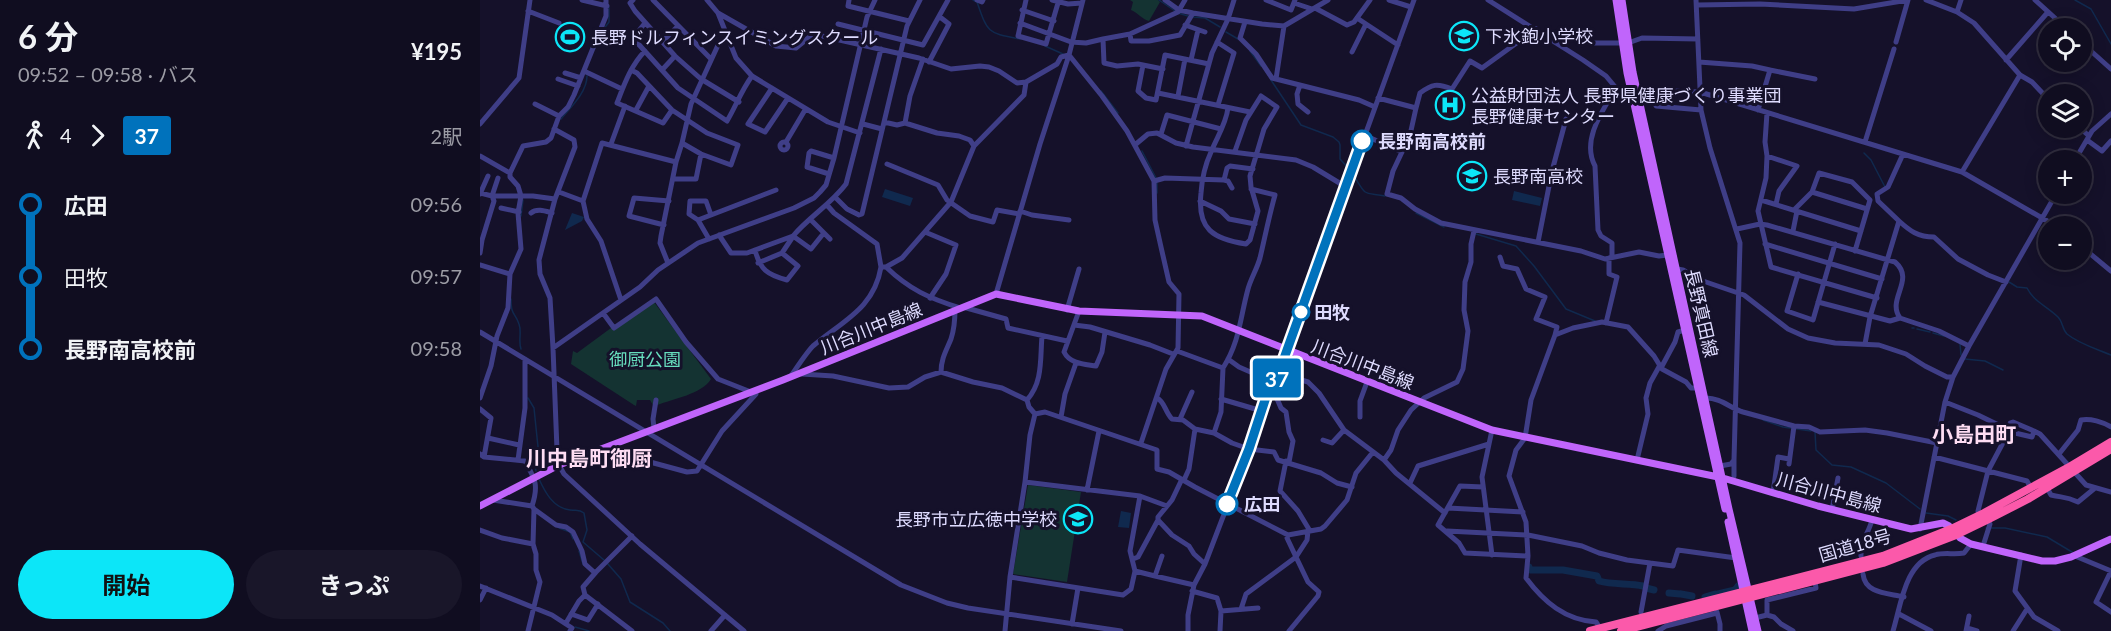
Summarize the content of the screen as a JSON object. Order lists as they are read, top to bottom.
{
  "streets": {
    "highway": ["国道18号"],
    "main road": ["長野真田線", "川合川中島線"]
  },
  "crossings": [
    ["長野真田線", "川合川中島線"],
    ["長野真田線", "国道18号"],
    ["川合川中島線", "国道18号"]
  ],
  "districts": ["小島田町", "川中島町御厨"],
  "parks": ["御厨公園"],
  "places": {
    "school or university": ["下氷鉋小学校", "長野南高校", "長野市立広徳中学校"],
    "sports": ["長野ドルフィンスイミングスクール"],
    "hospital": ["公益財団法人 長野県健康づくり事業団 長野健康センター"],
    "other": ["長野南高校前", "田牧", "広田"]
  },
  "lines": ["bus line 37"],
  "page": {
    "heading": ["6 分", "09:52 – 09:58 · バス", "¥195"],
    "on_map": "37",
    "map_buttons": ["+", "−"],
    "legs": ["4", "37", "2駅"],
    "list": [
      {
        "name": "広田",
        "value": "09:56"
      },
      {
        "name": "田牧",
        "value": "09:57"
      },
      {
        "name": "長野南高校前",
        "value": "09:58"
      }
    ],
    "buttons": ["開始", "きっぷ"]
  }
}
